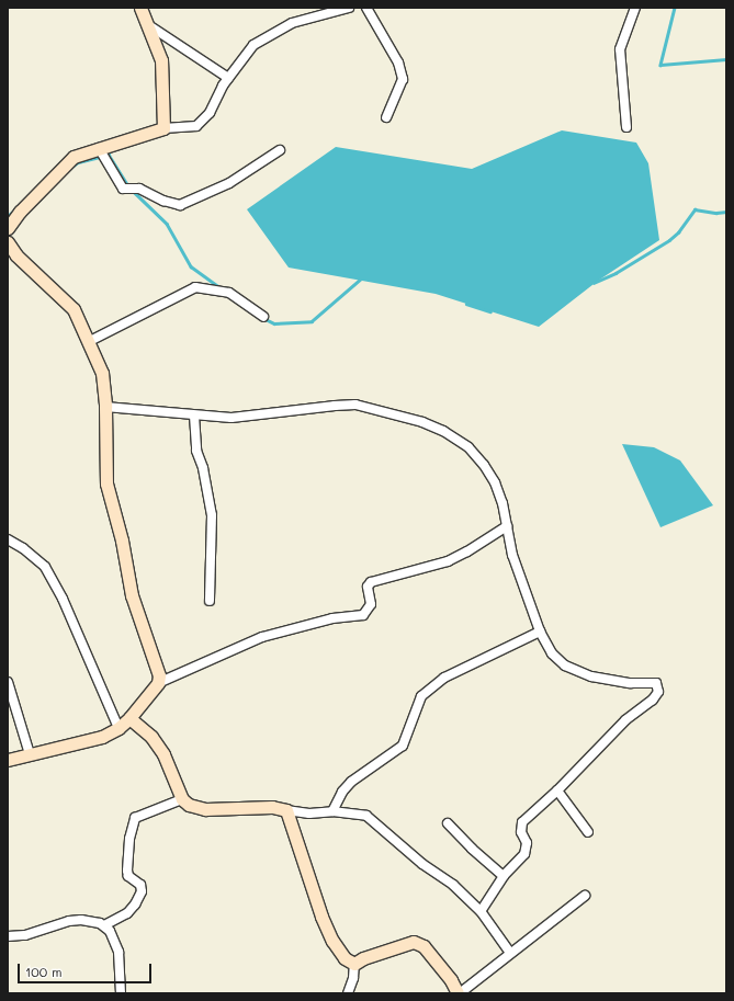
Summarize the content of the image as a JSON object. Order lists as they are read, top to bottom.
{
  "scale_bar": "100 m"
}
